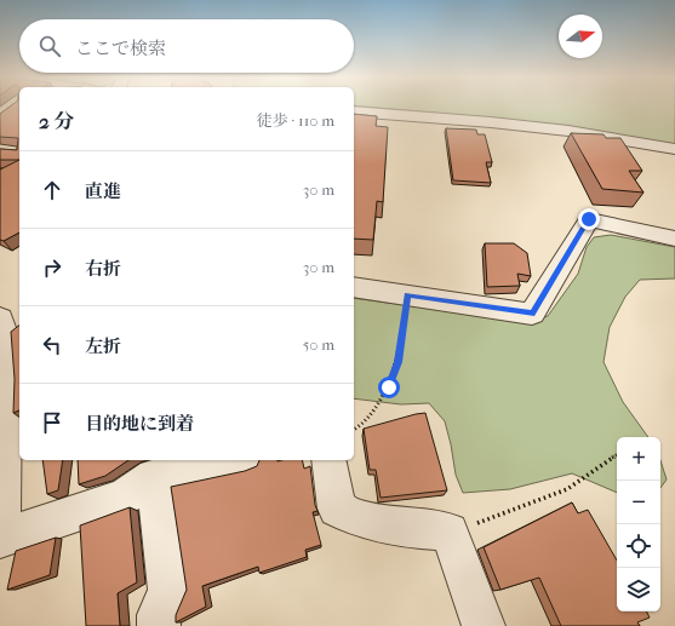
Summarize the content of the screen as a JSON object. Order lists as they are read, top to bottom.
{
  "north": "right",
  "page": {
    "search": "ここで検索",
    "heading": ["2 分", "徒歩 · 110 m"],
    "list": [
      ["直進", "30 m"],
      ["右折", "30 m"],
      ["左折", "50 m"],
      "目的地に到着"
    ],
    "map_buttons": ["+", "−"]
  }
}
